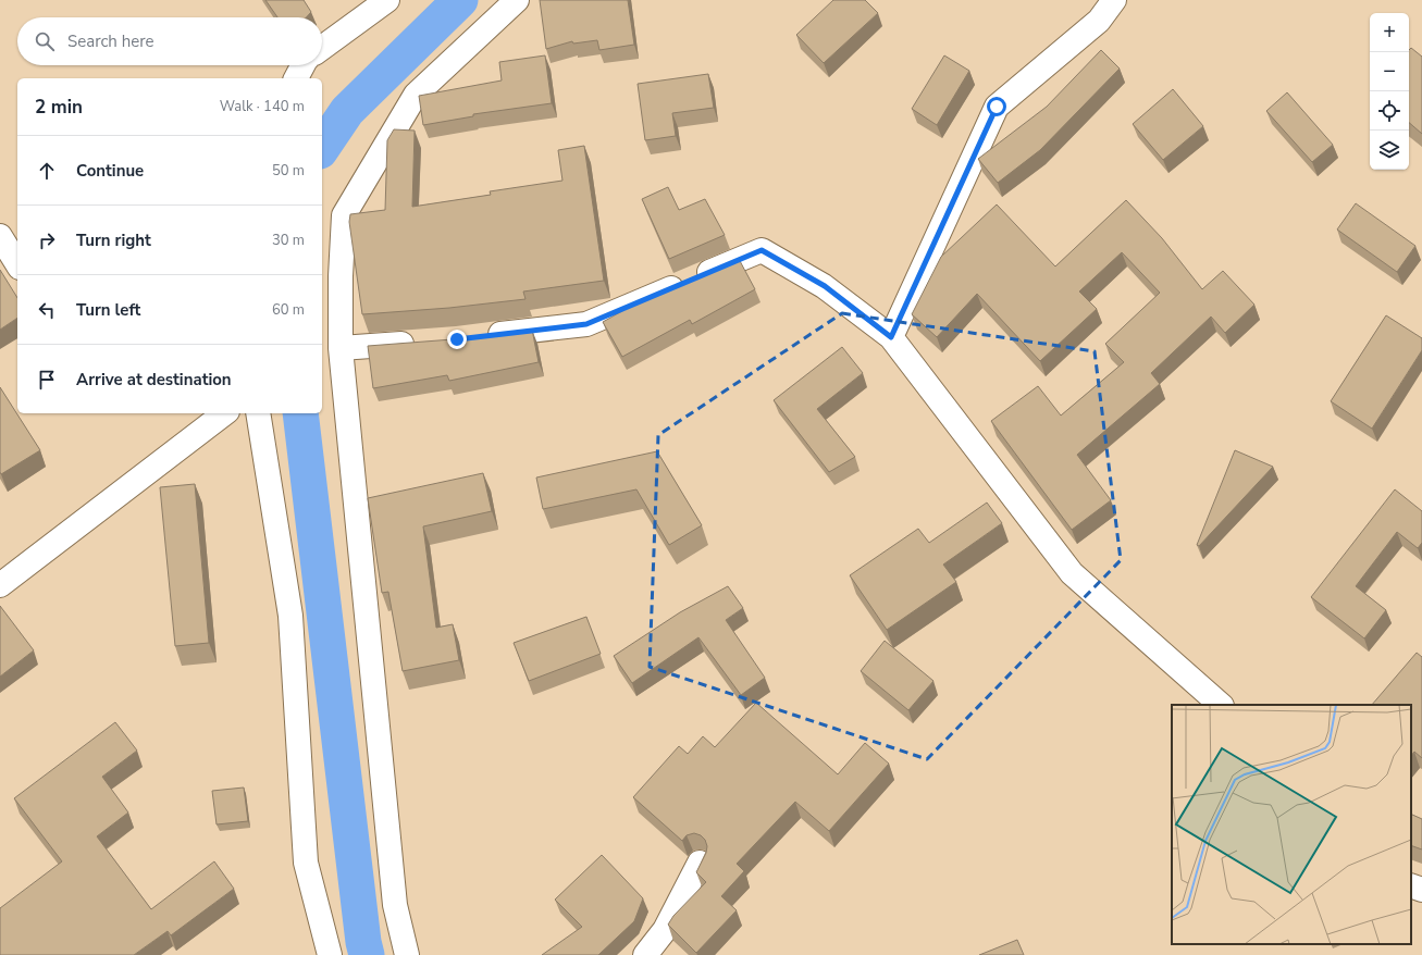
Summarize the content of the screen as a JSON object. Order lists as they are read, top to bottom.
{
  "page": {
    "map_buttons": ["+", "−"],
    "search": "Search here",
    "heading": ["2 min", "Walk · 140 m"],
    "list": [
      ["Continue", "50 m"],
      ["Turn right", "30 m"],
      ["Turn left", "60 m"],
      "Arrive at destination"
    ]
  }
}
